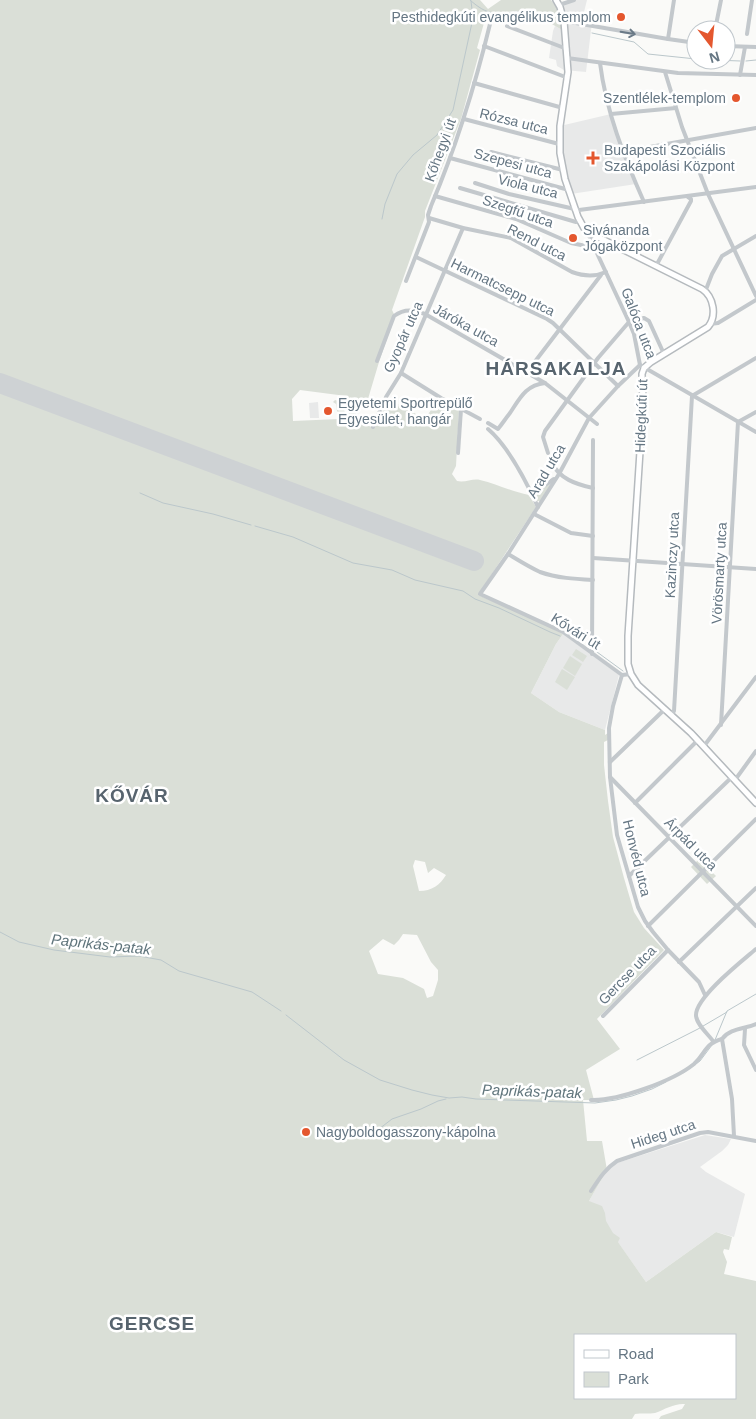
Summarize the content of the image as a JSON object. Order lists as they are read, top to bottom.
{
  "streets": {
    "main road": ["Hidegkúti út"],
    "street": [
      "Rózsa utca",
      "Kőhegyi út",
      "Szepesi utca",
      "Viola utca",
      "Szegfű utca",
      "Rend utca",
      "Harmatcsepp utca",
      "Galóca utca",
      "Járóka utca",
      "Gyopár utca",
      "Arad utca",
      "Kazinczy utca",
      "Vörösmarty utca",
      "Kővári út",
      "Árpád utca",
      "Honvéd utca",
      "Gercse utca",
      "Hideg utca"
    ]
  },
  "crossings": [
    ["Rózsa utca", "Kőhegyi út"],
    ["Kőhegyi út", "Szepesi utca"],
    ["Kőhegyi út", "Szegfű utca"],
    ["Kőhegyi út", "Rend utca"],
    ["Kőhegyi út", "Harmatcsepp utca"],
    ["Szegfű utca", "Galóca utca"],
    ["Rend utca", "Galóca utca"],
    ["Rend utca", "Gyopár utca"],
    ["Harmatcsepp utca", "Gyopár utca"],
    ["Harmatcsepp utca", "Arad utca"],
    ["Galóca utca", "Hidegkúti út"],
    ["Galóca utca", "Arad utca"],
    ["Járóka utca", "Gyopár utca"],
    ["Járóka utca", "Arad utca"],
    ["Hidegkúti út", "Arad utca"],
    ["Arad utca", "Kővári út"],
    ["Kővári út", "Honvéd utca"],
    ["Árpád utca", "Honvéd utca"],
    ["Honvéd utca", "Gercse utca"]
  ],
  "districts": ["HÁRSAKALJA", "KŐVÁR", "GERCSE"],
  "water": ["Paprikás-patak"],
  "places": {
    "other": [
      "Pesthidegkúti evangélikus templom",
      "Szentlélek-templom",
      "Sivánanda Jógaközpont",
      "Egyetemi Sportrepülő Egyesület, hangár",
      "Nagyboldogasszony-kápolna"
    ],
    "health": ["Budapesti Szociális Szakápolási Központ"]
  },
  "legend": ["Road", "Park"],
  "north": "bottom"
}
